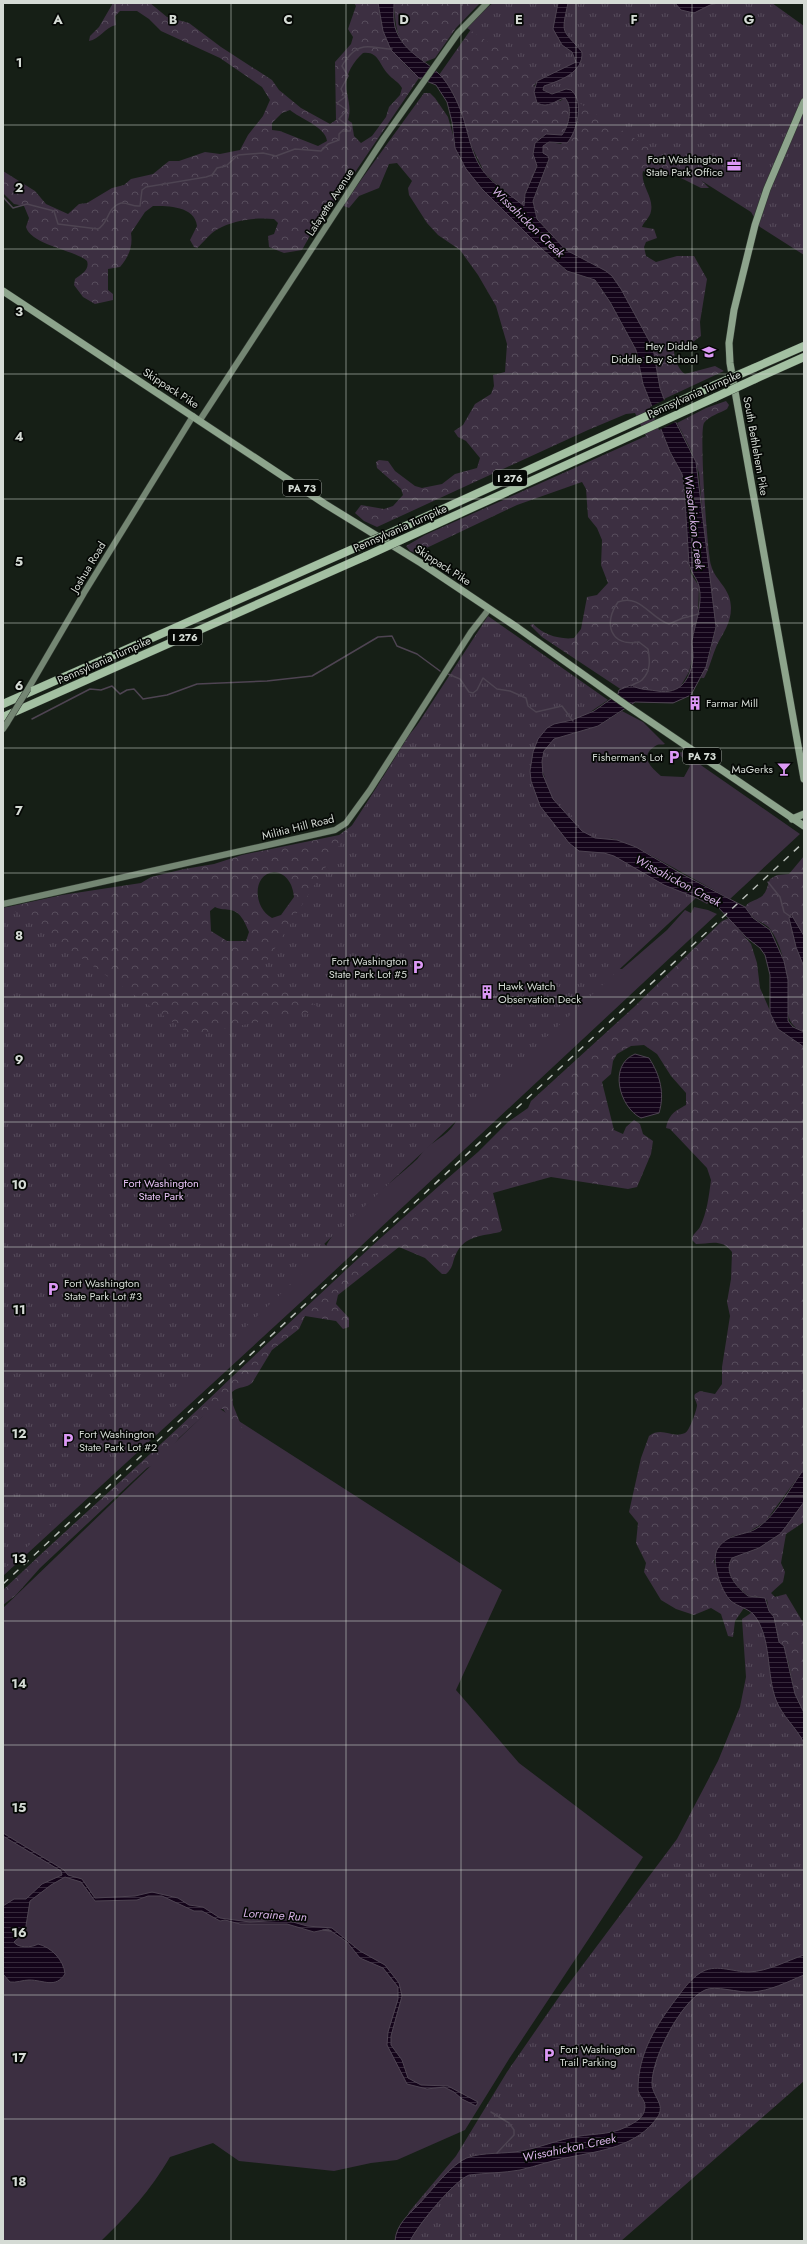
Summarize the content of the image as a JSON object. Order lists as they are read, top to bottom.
{
  "streets": {
    "highway": ["Pennsylvania Turnpike", "I 276"],
    "main road": [
      "Lafayette Avenue",
      "Skippack Pike",
      "South Bethlehem Pike",
      "PA 73",
      "Joshua Road",
      "Militia Hill Road"
    ]
  },
  "crossings": [
    ["Lafayette Avenue", "Skippack Pike"],
    ["Skippack Pike", "Joshua Road"],
    ["Skippack Pike", "Militia Hill Road"],
    ["Pennsylvania Turnpike", "Joshua Road"]
  ],
  "water": ["Wissahickon Creek", "Lorraine Run"],
  "parks": ["Fort Washington State Park"],
  "places": {
    "office": ["Fort Washington State Park Office"],
    "school or university": ["Hey Diddle Diddle Day School"],
    "building": ["Farmar Mill", "Hawk Watch Observation Deck"],
    "parking": [
      "Fisherman's Lot",
      "Fort Washington State Park Lot #5",
      "Fort Washington State Park Lot #3",
      "Fort Washington State Park Lot #2",
      "Fort Washington Trail Parking"
    ],
    "bar": ["MaGerks"]
  },
  "grid": {
    "columns": [
      "A",
      "B",
      "C",
      "D",
      "E",
      "F",
      "G"
    ],
    "rows": [
      "1",
      "2",
      "3",
      "4",
      "5",
      "6",
      "7",
      "8",
      "9",
      "10",
      "11",
      "12",
      "13",
      "14",
      "15",
      "16",
      "17",
      "18"
    ]
  }
}
